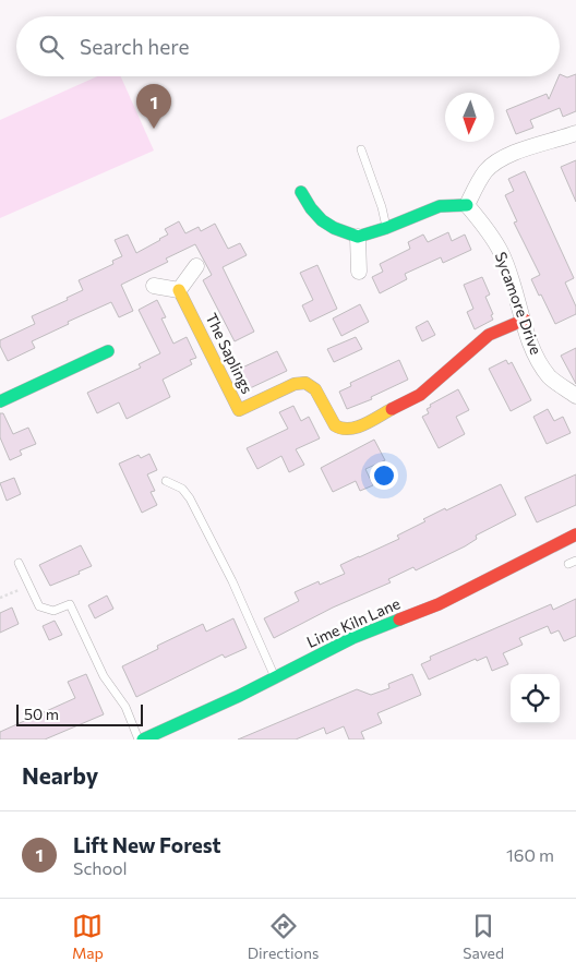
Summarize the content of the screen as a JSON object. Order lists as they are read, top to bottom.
{
  "streets": {
    "street": ["Sycamore Drive", "The Saplings", "Lime Kiln Lane"]
  },
  "crossings": [
    ["Sycamore Drive", "The Saplings"]
  ],
  "scale_bar": "50 m",
  "north": "bottom",
  "page": {
    "search": "Search here",
    "pins": "1",
    "scale": "50 m",
    "heading": "Nearby",
    "list": [
      {
        "mark": "1",
        "name": "Lift New Forest",
        "note": "School",
        "value": "160 m"
      }
    ],
    "nav": ["Map", "Directions", "Saved"]
  }
}
